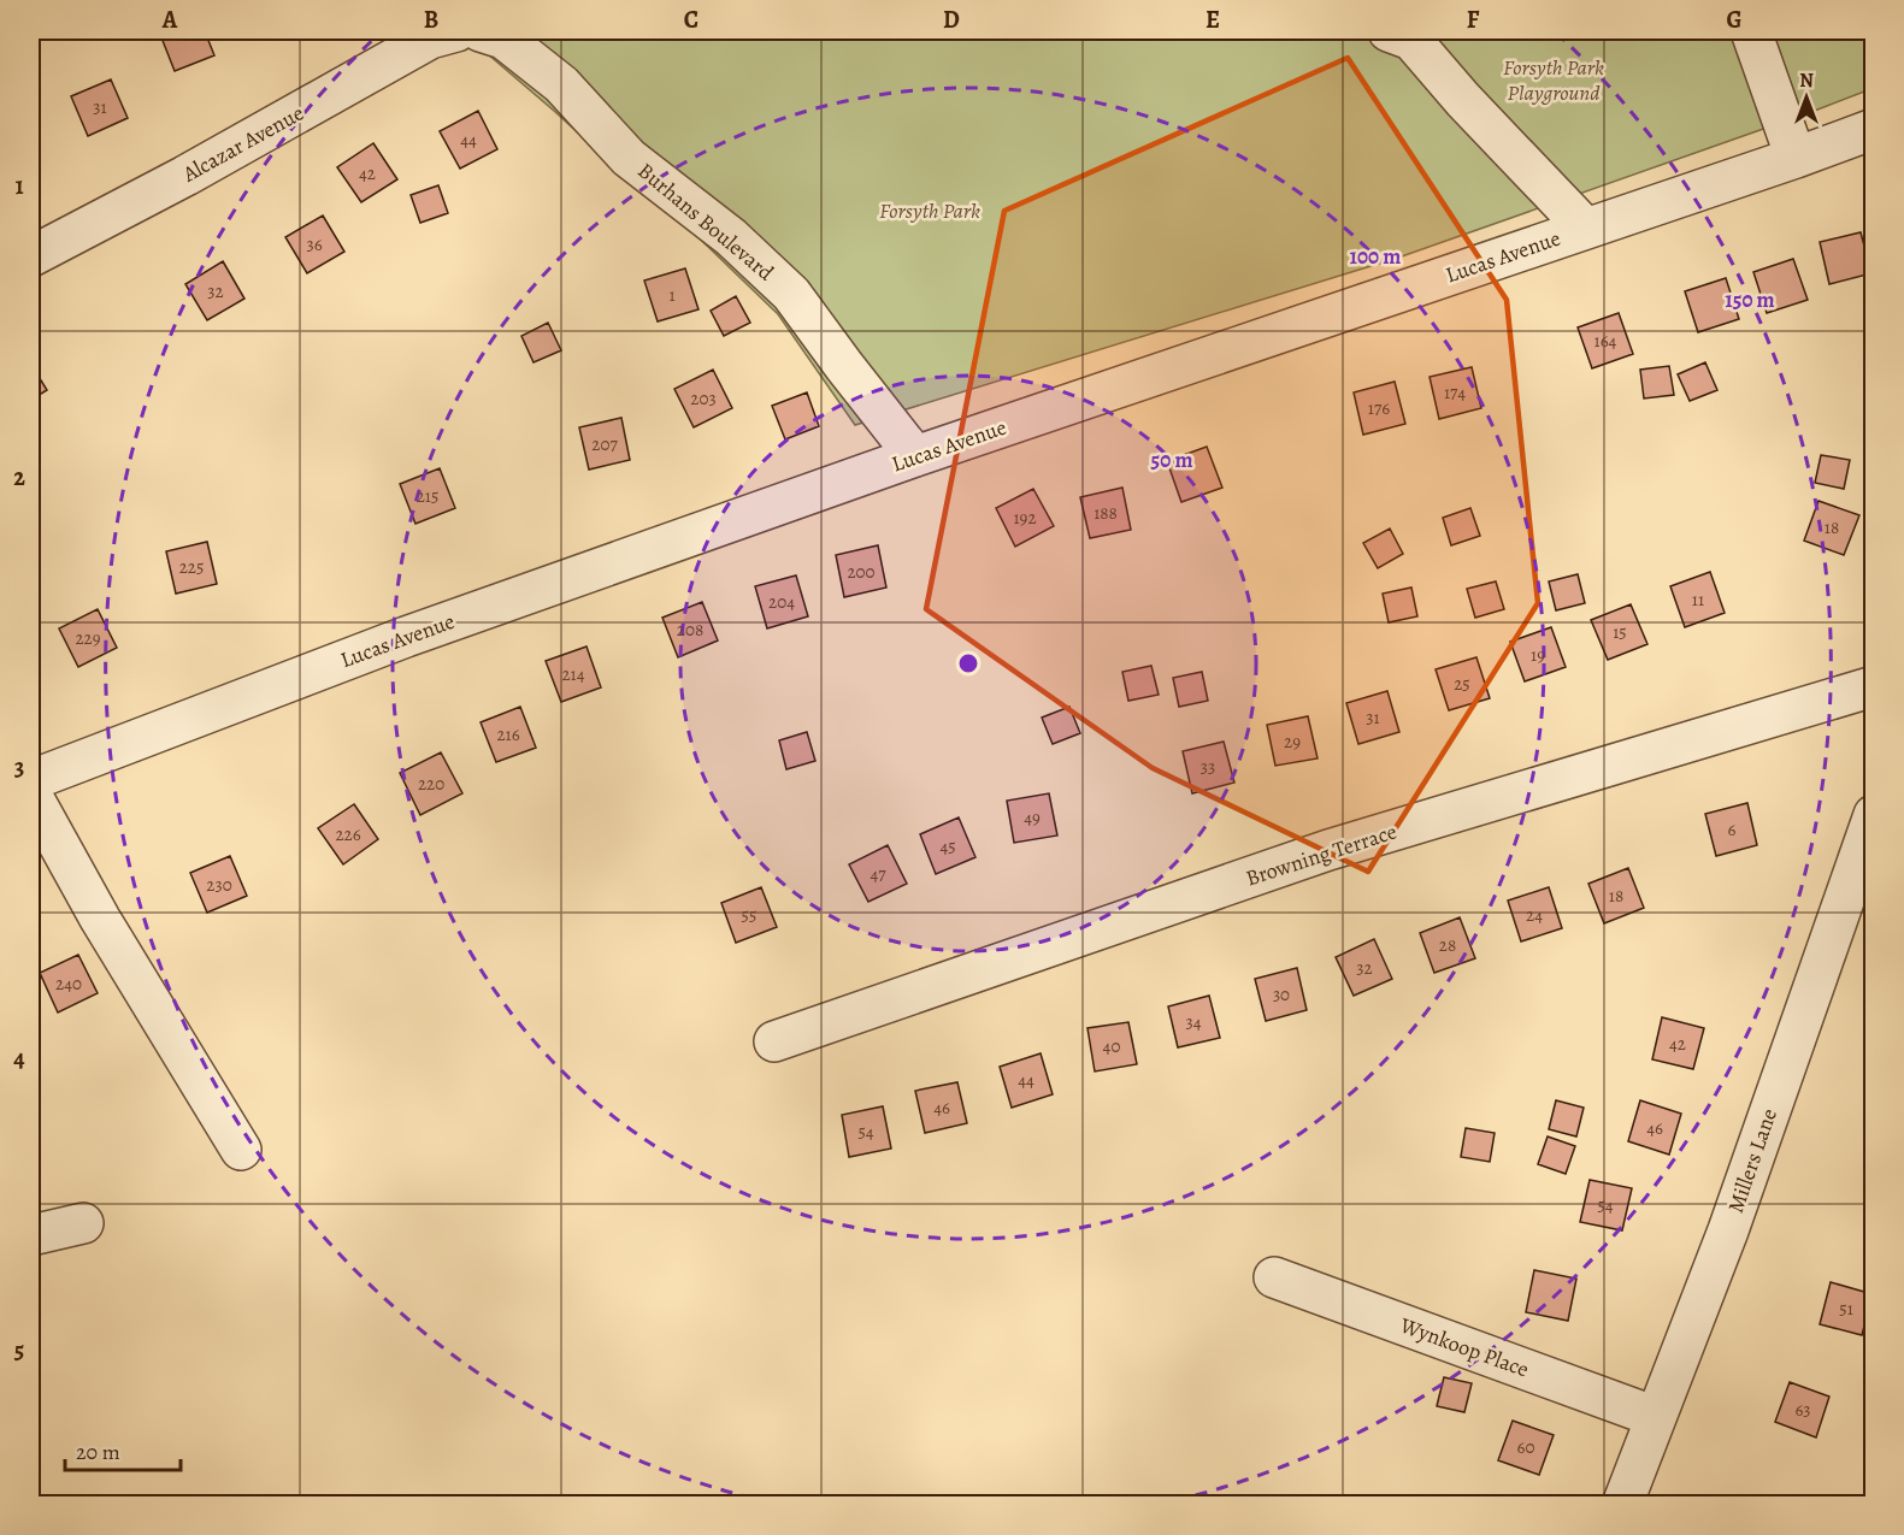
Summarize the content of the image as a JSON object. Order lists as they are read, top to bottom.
{
  "streets": {
    "street": [
      "Alcazar Avenue",
      "Burhans Boulevard",
      "Lucas Avenue",
      "Browning Terrace",
      "Millers Lane",
      "Wynkoop Place"
    ]
  },
  "crossings": [
    ["Burhans Boulevard", "Lucas Avenue"],
    ["Millers Lane", "Wynkoop Place"]
  ],
  "parks": ["Forsyth Park Playground", "Forsyth Park"],
  "house_numbers": [
    "31",
    "44",
    "42",
    "36",
    "32",
    "1",
    "164",
    "174",
    "203",
    "176",
    "207",
    "215",
    "188",
    "192",
    "18",
    "225",
    "200",
    "11",
    "204",
    "208",
    "15",
    "229",
    "19",
    "214",
    "25",
    "31",
    "216",
    "29",
    "33",
    "220",
    "49",
    "6",
    "226",
    "45",
    "47",
    "230",
    "18",
    "55",
    "24",
    "28",
    "32",
    "240",
    "30",
    "34",
    "42",
    "40",
    "44",
    "46",
    "46",
    "54",
    "54",
    "51",
    "63",
    "60"
  ],
  "scale_bar": "20 m",
  "north": "top",
  "grid": {
    "columns": [
      "A",
      "B",
      "C",
      "D",
      "E",
      "F",
      "G"
    ],
    "rows": [
      "1",
      "2",
      "3",
      "4",
      "5"
    ]
  },
  "rings": ["100 m", "150 m", "50 m"]
}
